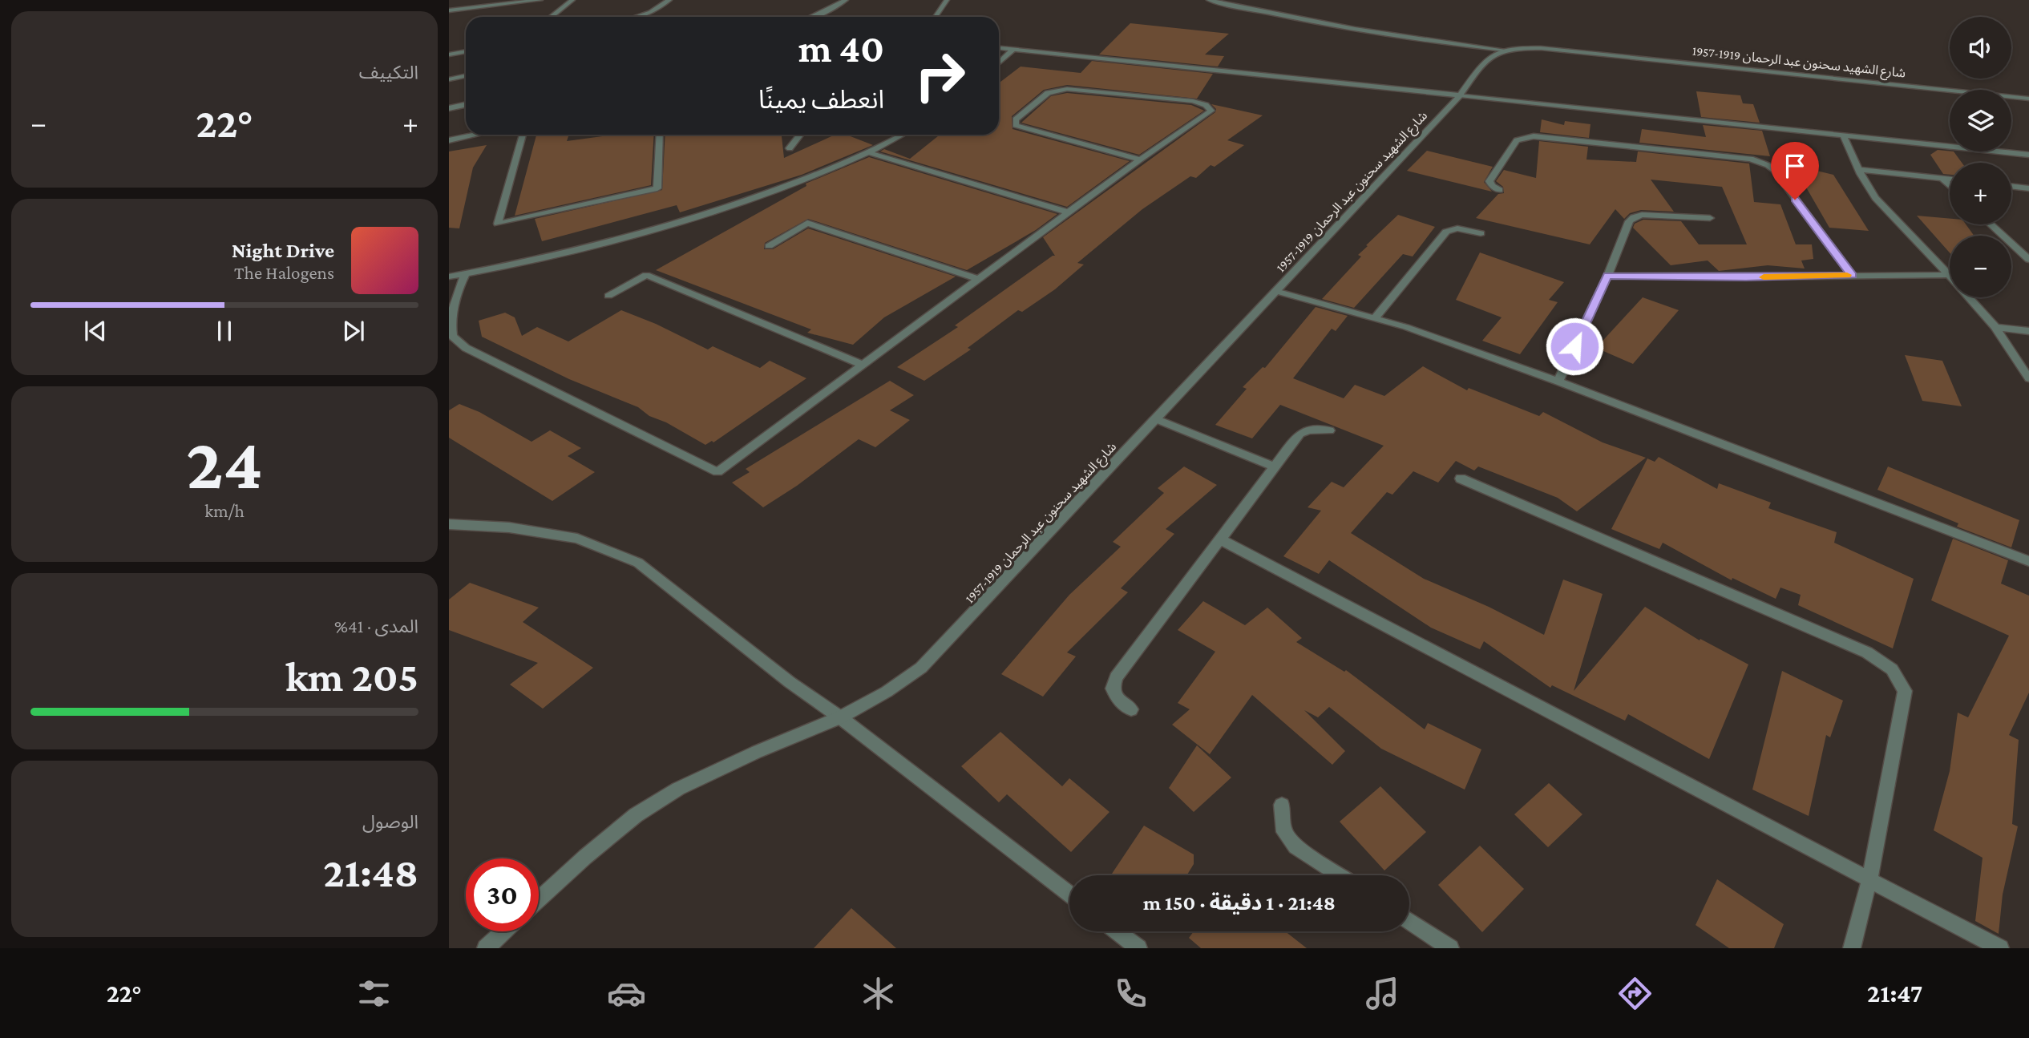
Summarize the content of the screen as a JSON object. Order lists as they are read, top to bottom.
{
  "streets": {
    "street": ["شارع الشهيد سحنون عبد الرحمان 1919-1957"]
  },
  "page": {
    "tile": [
      "التكييف",
      ["24", "km/h"],
      ["المدى · 41%", "205 km"],
      ["الوصول", "21:48"]
    ],
    "map_buttons": ["+", "−"],
    "turn": ["40 m", "انعطف يمينًا"],
    "heat": ["−", "22°", "+"],
    "song": ["Night Drive", "The Halogens"],
    "limit": "30",
    "trip": "21:48 · 1 دقيقة · 150 m",
    "tabs": ["21:47", "22°"]
  }
}
